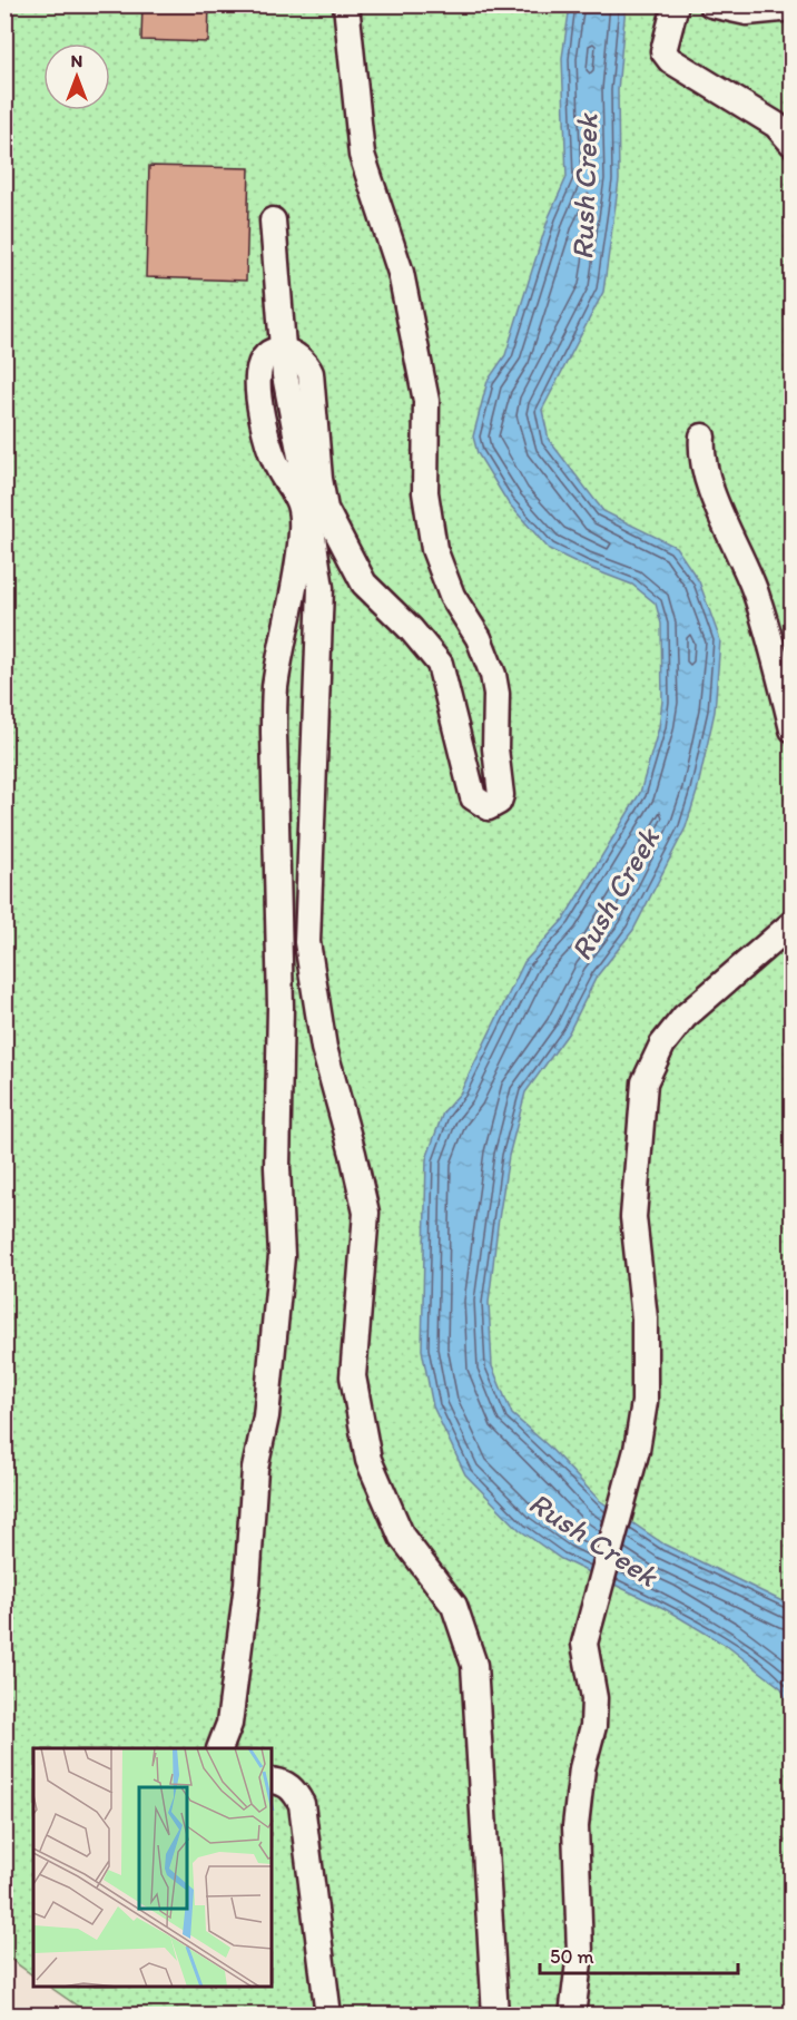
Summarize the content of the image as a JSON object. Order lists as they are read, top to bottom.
{
  "water": ["Rush Creek"],
  "scale_bar": "50 m",
  "north": "top"
}
